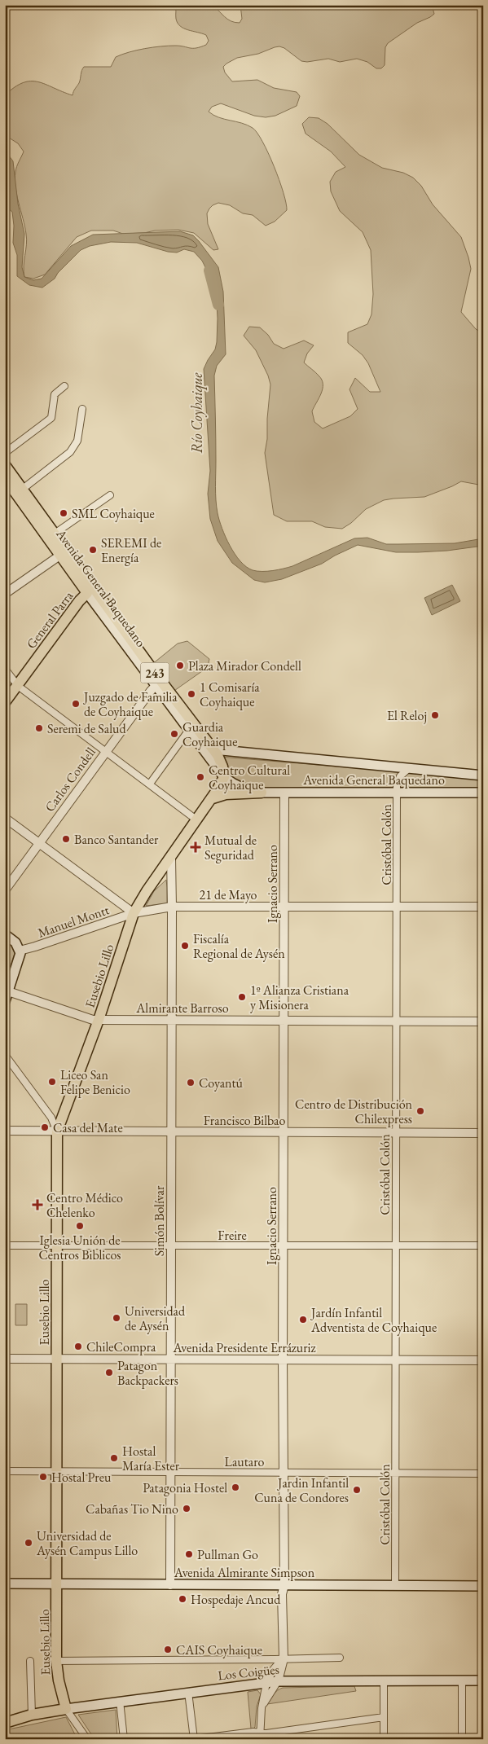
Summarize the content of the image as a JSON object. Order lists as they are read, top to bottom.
{
  "streets": {
    "main road": [
      "Avenida General Baquedano",
      "General Parra",
      "243",
      "Eusebio Lillo",
      "Avenida Almirante Simpson",
      "Los Coigües"
    ],
    "street": [
      "Carlos Condell",
      "Cristóbal Colón",
      "Ignacio Serrano",
      "21 de Mayo",
      "Manuel Montt",
      "Almirante Barroso",
      "Francisco Bilbao",
      "Simón Bolívar",
      "Freire",
      "Avenida Presidente Errázuriz",
      "Lautaro"
    ]
  },
  "crossings": [
    ["Avenida General Baquedano", "General Parra"],
    ["Avenida General Baquedano", "Carlos Condell"],
    ["Avenida General Baquedano", "Cristóbal Colón"],
    ["Avenida General Baquedano", "Ignacio Serrano"],
    ["Avenida General Baquedano", "Eusebio Lillo"],
    ["Cristóbal Colón", "21 de Mayo"],
    ["Cristóbal Colón", "Almirante Barroso"],
    ["Cristóbal Colón", "Francisco Bilbao"],
    ["Cristóbal Colón", "Freire"],
    ["Cristóbal Colón", "Avenida Presidente Errázuriz"],
    ["Cristóbal Colón", "Lautaro"],
    ["Cristóbal Colón", "Avenida Almirante Simpson"],
    ["Ignacio Serrano", "21 de Mayo"],
    ["Ignacio Serrano", "Almirante Barroso"],
    ["Ignacio Serrano", "Francisco Bilbao"],
    ["Ignacio Serrano", "Freire"],
    ["Ignacio Serrano", "Avenida Presidente Errázuriz"],
    ["Ignacio Serrano", "Lautaro"],
    ["Ignacio Serrano", "Avenida Almirante Simpson"],
    ["Ignacio Serrano", "Los Coigües"],
    ["21 de Mayo", "Manuel Montt"],
    ["21 de Mayo", "Eusebio Lillo"],
    ["21 de Mayo", "Simón Bolívar"],
    ["Manuel Montt", "Eusebio Lillo"],
    ["Eusebio Lillo", "Almirante Barroso"],
    ["Eusebio Lillo", "Francisco Bilbao"],
    ["Eusebio Lillo", "Simón Bolívar"],
    ["Eusebio Lillo", "Freire"],
    ["Eusebio Lillo", "Avenida Presidente Errázuriz"],
    ["Eusebio Lillo", "Lautaro"],
    ["Eusebio Lillo", "Avenida Almirante Simpson"],
    ["Eusebio Lillo", "Los Coigües"],
    ["Almirante Barroso", "Simón Bolívar"],
    ["Francisco Bilbao", "Simón Bolívar"],
    ["Simón Bolívar", "Freire"],
    ["Simón Bolívar", "Avenida Presidente Errázuriz"],
    ["Simón Bolívar", "Lautaro"],
    ["Simón Bolívar", "Avenida Almirante Simpson"]
  ],
  "water": ["Río Coyhaique"],
  "places": {
    "other": [
      "SML Coyhaique",
      "SEREMI de Energía",
      "Plaza Mirador Condell",
      "1 Comisaría Coyhaique",
      "Juzgado de Familia de Coyhaique",
      "El Reloj",
      "Seremi de Salud",
      "Guardia Coyhaique",
      "Centro Cultural Coyhaique",
      "Banco Santander",
      "Fiscalía Regional de Aysén",
      "1º Alianza Cristiana y Misionera",
      "Liceo San Felipe Benicio",
      "Coyantú",
      "Centro de Distribución Chilexpress",
      "Casa del Mate",
      "Iglesia Unión de Centros Biblicos",
      "Universidad de Aysén",
      "Jardín Infantil Adventista de Coyhaique",
      "ChileCompra",
      "Patagon Backpackers",
      "Hostal María Ester",
      "Hostal Preu",
      "Patagonia Hostel",
      "Jardin Infantil Cuna de Condores",
      "Cabañas Tio Nino",
      "Universidad de Aysén Campus Lillo",
      "Pullman Go",
      "Hospedaje Ancud",
      "CAIS Coyhaique"
    ],
    "health": ["Mutual de Seguridad", "Centro Médico Chelenko"]
  }
}
